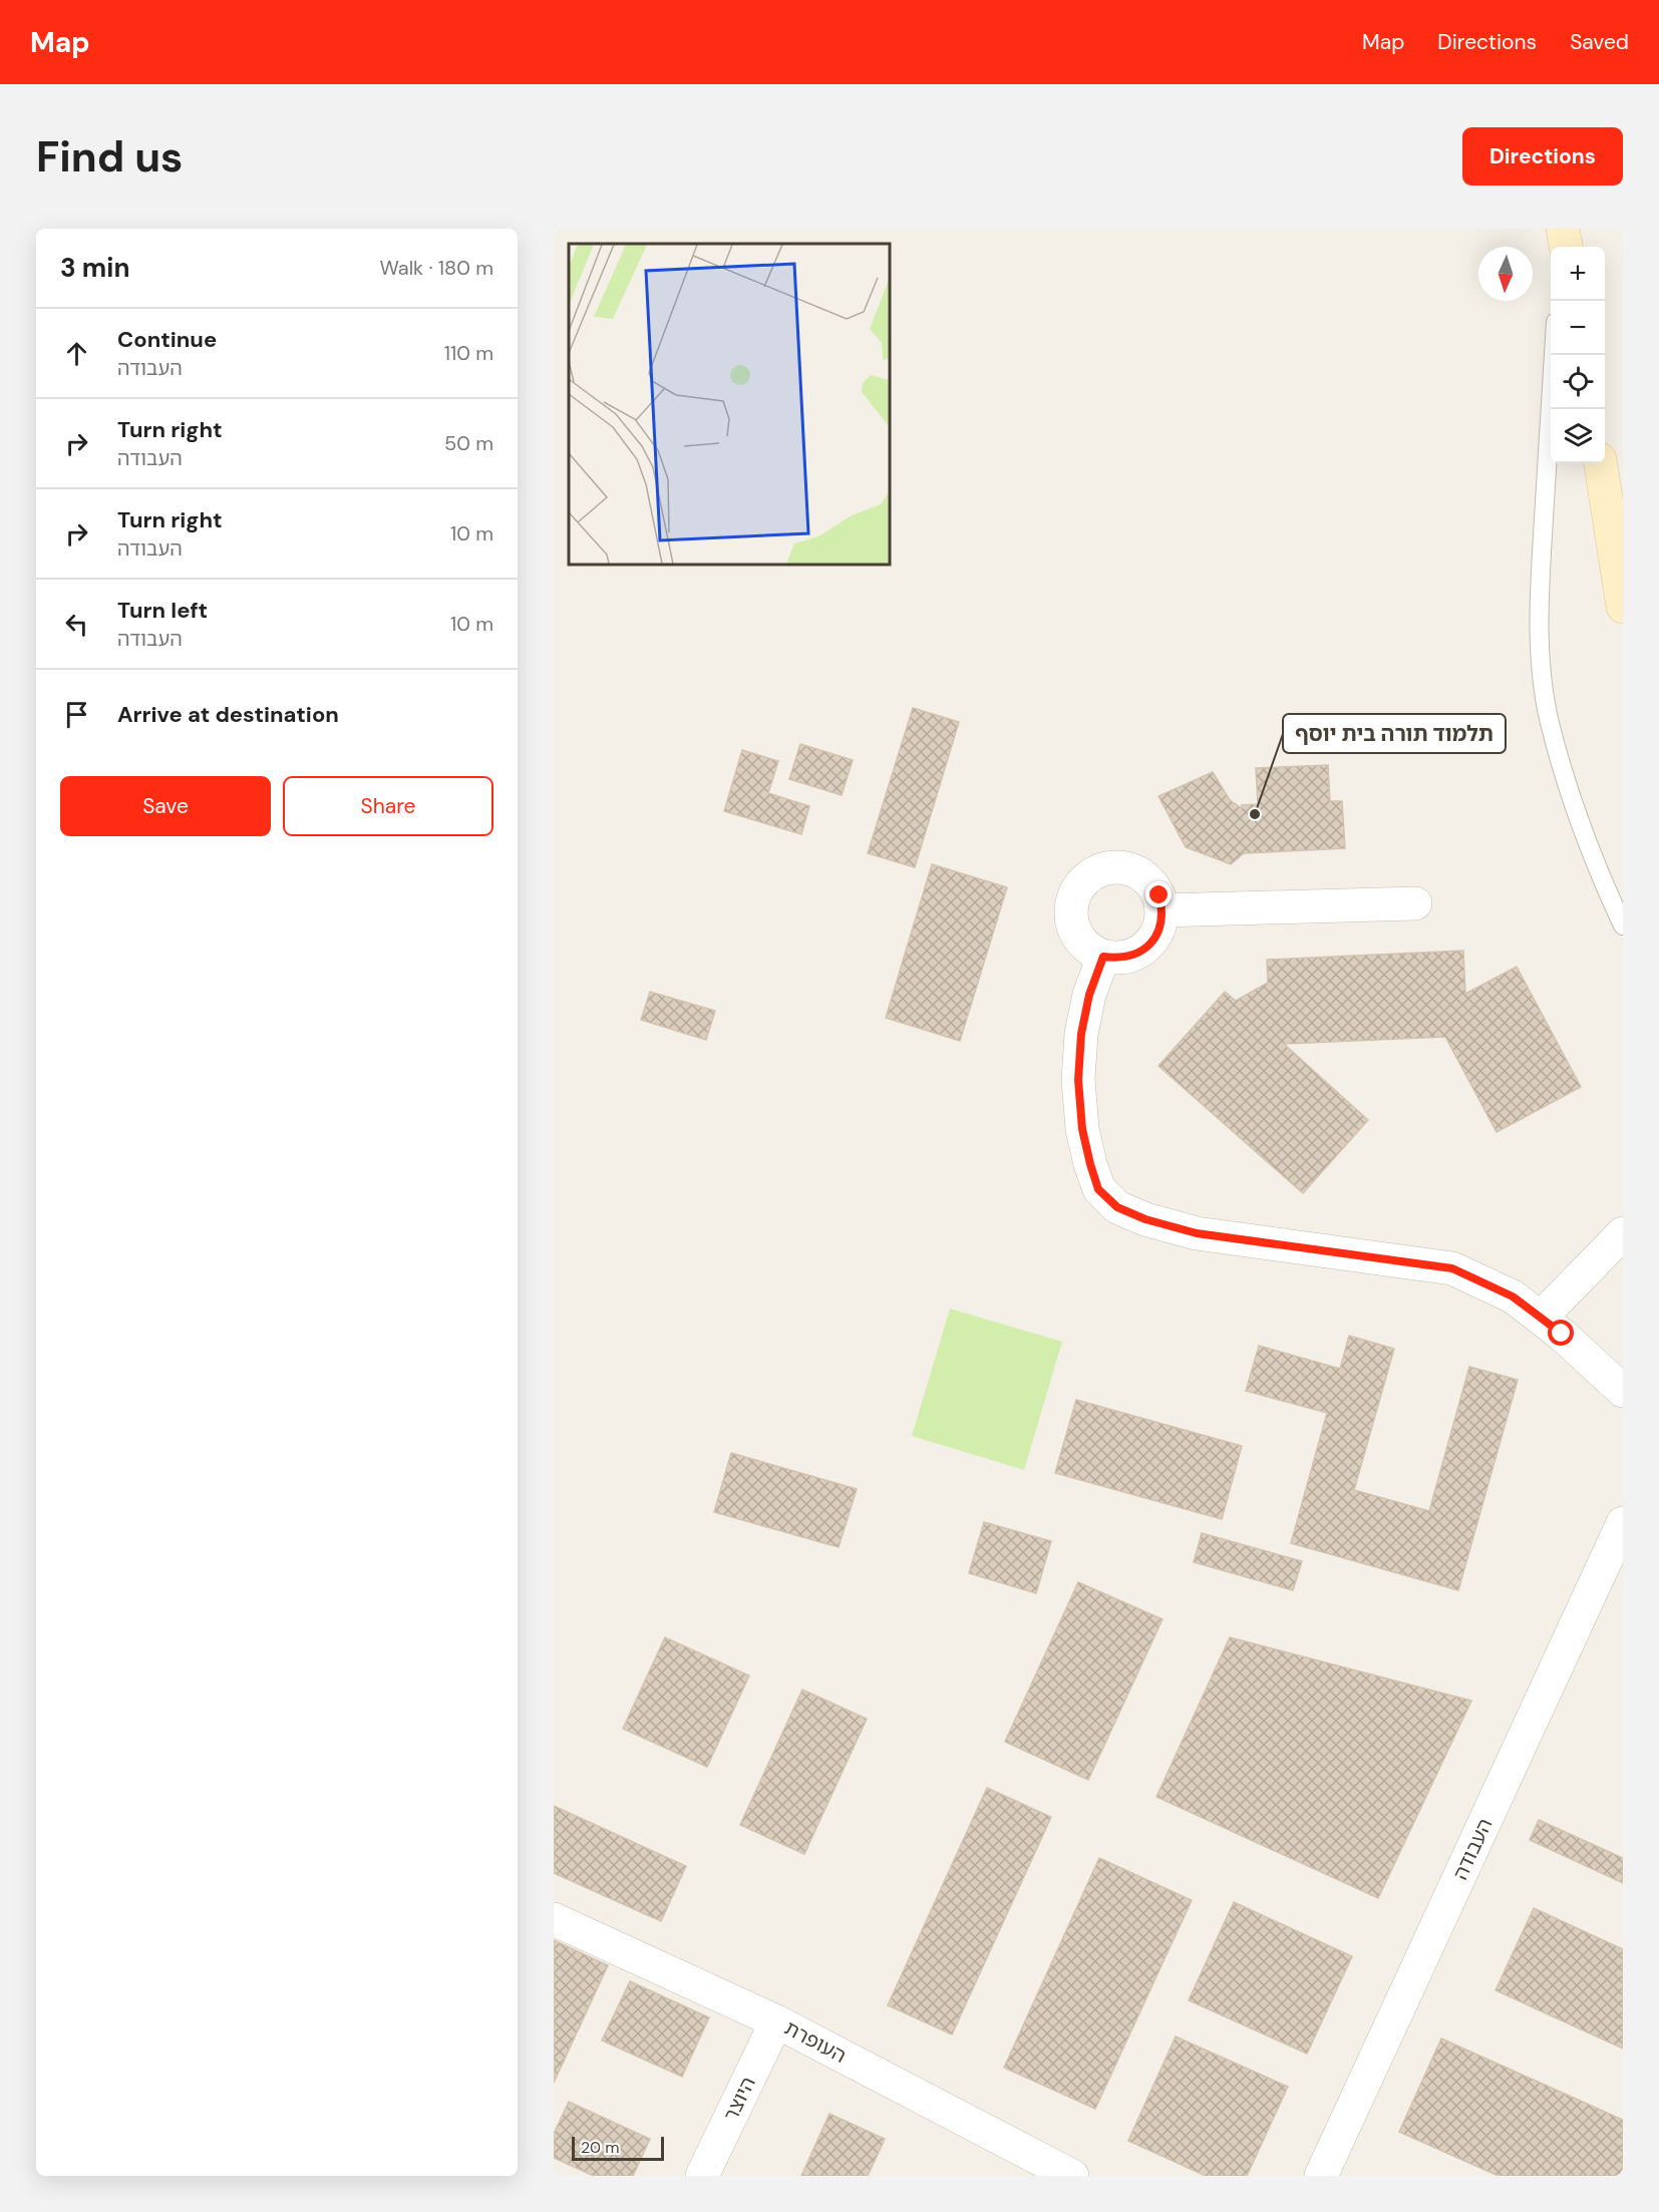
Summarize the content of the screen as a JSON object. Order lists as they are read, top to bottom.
{
  "streets": {
    "street": ["העבודה", "העופרת", "היוצר"]
  },
  "crossings": [
    ["העופרת", "היוצר"]
  ],
  "places": ["תלמוד תורה בית יוסף"],
  "scale_bar": "20 m",
  "north": "bottom",
  "page": {
    "header": "Map",
    "nav": ["Map", "Directions", "Saved"],
    "buttons": [
      "Directions",
      ["Save", "Share"]
    ],
    "title": "Find us",
    "heading": ["3 min", "Walk · 180 m"],
    "map_buttons": ["+", "−"],
    "list": [
      ["Continue", "העבודה", "110 m"],
      ["Turn right", "העבודה", "50 m"],
      ["Turn right", "העבודה", "10 m"],
      ["Turn left", "העבודה", "10 m"],
      "Arrive at destination"
    ],
    "scale": "20 m"
  }
}
